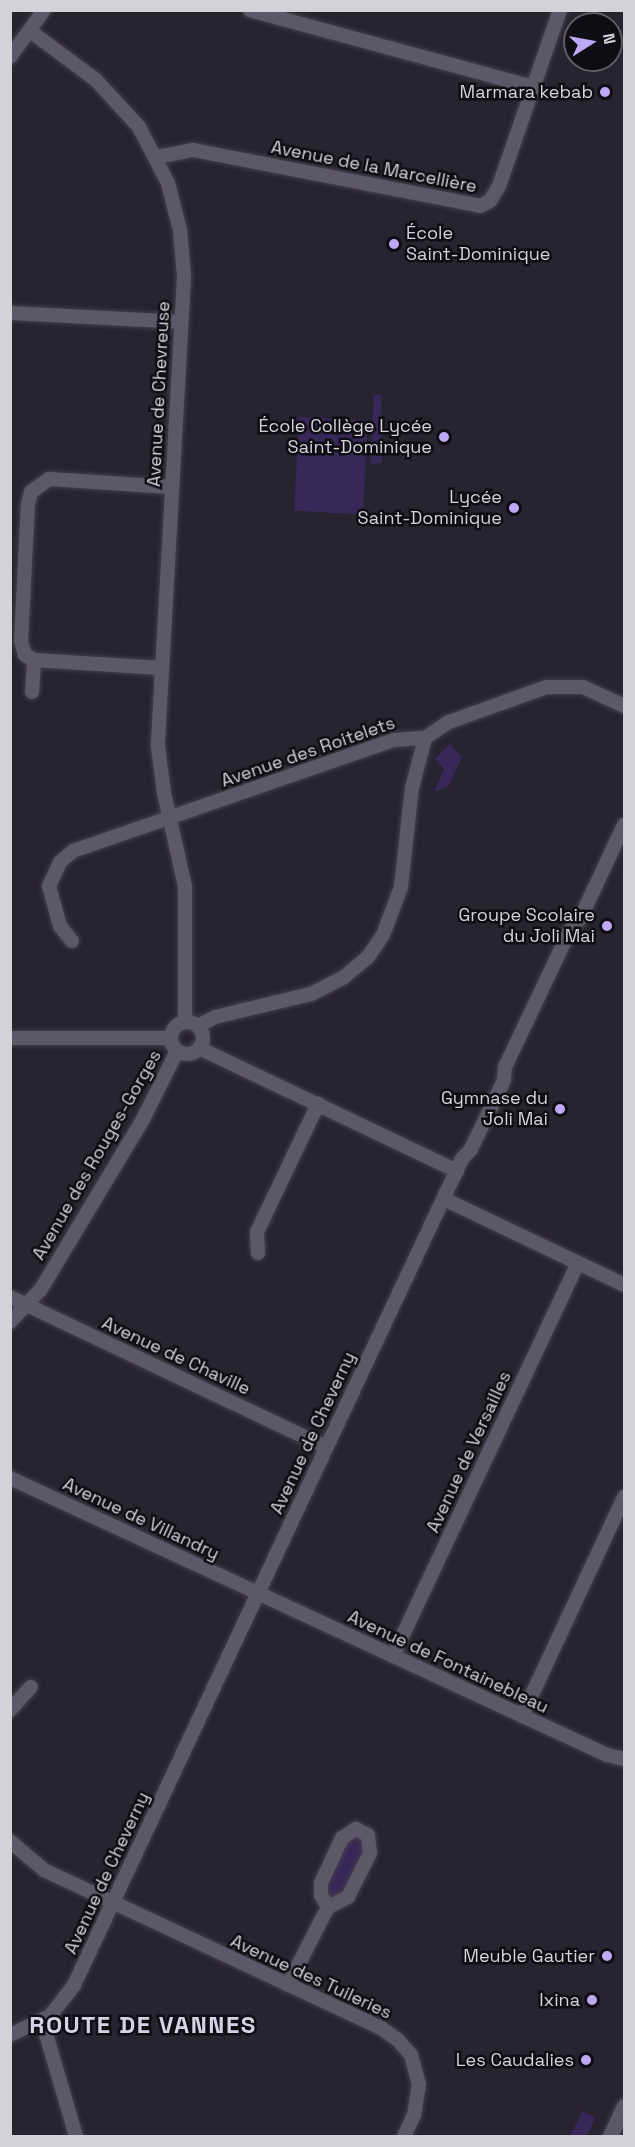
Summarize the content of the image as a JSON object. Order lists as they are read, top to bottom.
{
  "streets": {
    "street": [
      "Avenue de la Marcellière",
      "Avenue de Chevreuse",
      "Avenue des Roitelets",
      "Avenue des Rouges-Gorges",
      "Avenue de Chaville",
      "Avenue de Cheverny",
      "Avenue de Versailles",
      "Avenue de Villandry",
      "Avenue de Fontainebleau",
      "Avenue des Tuileries"
    ]
  },
  "crossings": [
    ["Avenue de la Marcellière", "Avenue de Chevreuse"],
    ["Avenue de Chevreuse", "Avenue des Roitelets"],
    ["Avenue des Rouges-Gorges", "Avenue de Chaville"],
    ["Avenue de Chaville", "Avenue de Cheverny"],
    ["Avenue de Cheverny", "Avenue de Villandry"],
    ["Avenue de Cheverny", "Avenue de Fontainebleau"],
    ["Avenue de Cheverny", "Avenue des Tuileries"],
    ["Avenue de Versailles", "Avenue de Fontainebleau"],
    ["Avenue de Villandry", "Avenue de Fontainebleau"]
  ],
  "districts": ["ROUTE DE VANNES"],
  "places": [
    "Marmara kebab",
    "École Saint-Dominique",
    "École Collège Lycée Saint-Dominique",
    "Lycée Saint-Dominique",
    "Groupe Scolaire du Joli Mai",
    "Gymnase du Joli Mai",
    "Meuble Gautier",
    "Ixina",
    "Les Caudalies"
  ],
  "north": "right"
}
